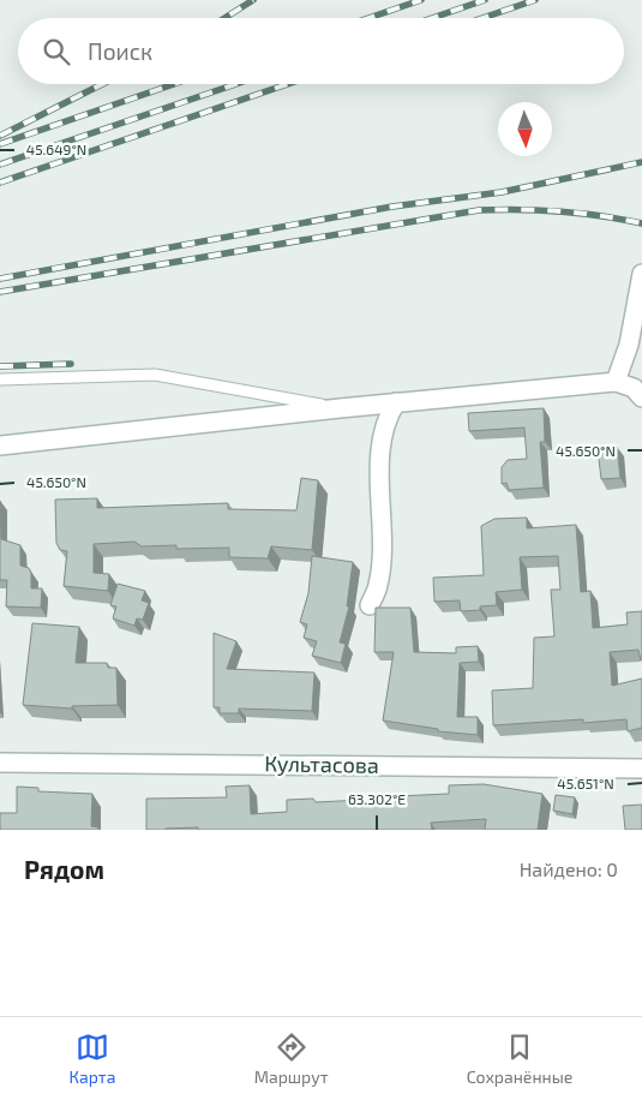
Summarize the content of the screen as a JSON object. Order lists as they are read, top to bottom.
{
  "streets": {
    "street": ["Культасова"]
  },
  "north": "bottom",
  "page": {
    "search": "Поиск",
    "heading": ["Рядом", "Найдено: 0"],
    "nav": ["Карта", "Маршрут", "Сохранённые"]
  },
  "coordinates": [
    "45.649°N",
    "45.650°N",
    "45.651°N",
    "63.302°E"
  ]
}
